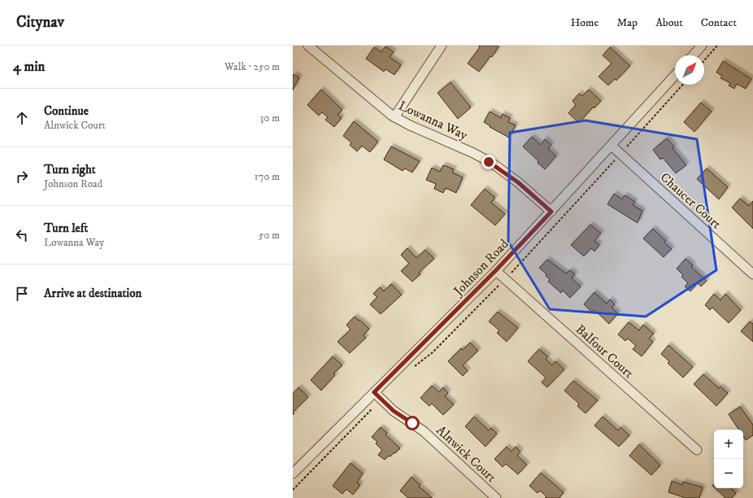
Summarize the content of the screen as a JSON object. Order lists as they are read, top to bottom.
{
  "streets": {
    "street": [
      "Lowanna Way",
      "Chaucer Court",
      "Johnson Road",
      "Balfour Court",
      "Alnwick Court"
    ]
  },
  "crossings": [
    ["Lowanna Way", "Johnson Road"],
    ["Chaucer Court", "Johnson Road"],
    ["Johnson Road", "Balfour Court"],
    ["Johnson Road", "Alnwick Court"]
  ],
  "north": "top right",
  "page": {
    "header": "Citynav",
    "nav": [
      "Home",
      "Map",
      "About",
      "Contact"
    ],
    "heading": ["4 min", "Walk · 250 m"],
    "list": [
      ["Continue", "Alnwick Court", "30 m"],
      ["Turn right", "Johnson Road", "170 m"],
      ["Turn left", "Lowanna Way", "50 m"],
      "Arrive at destination"
    ],
    "map_buttons": ["+", "−"]
  }
}
